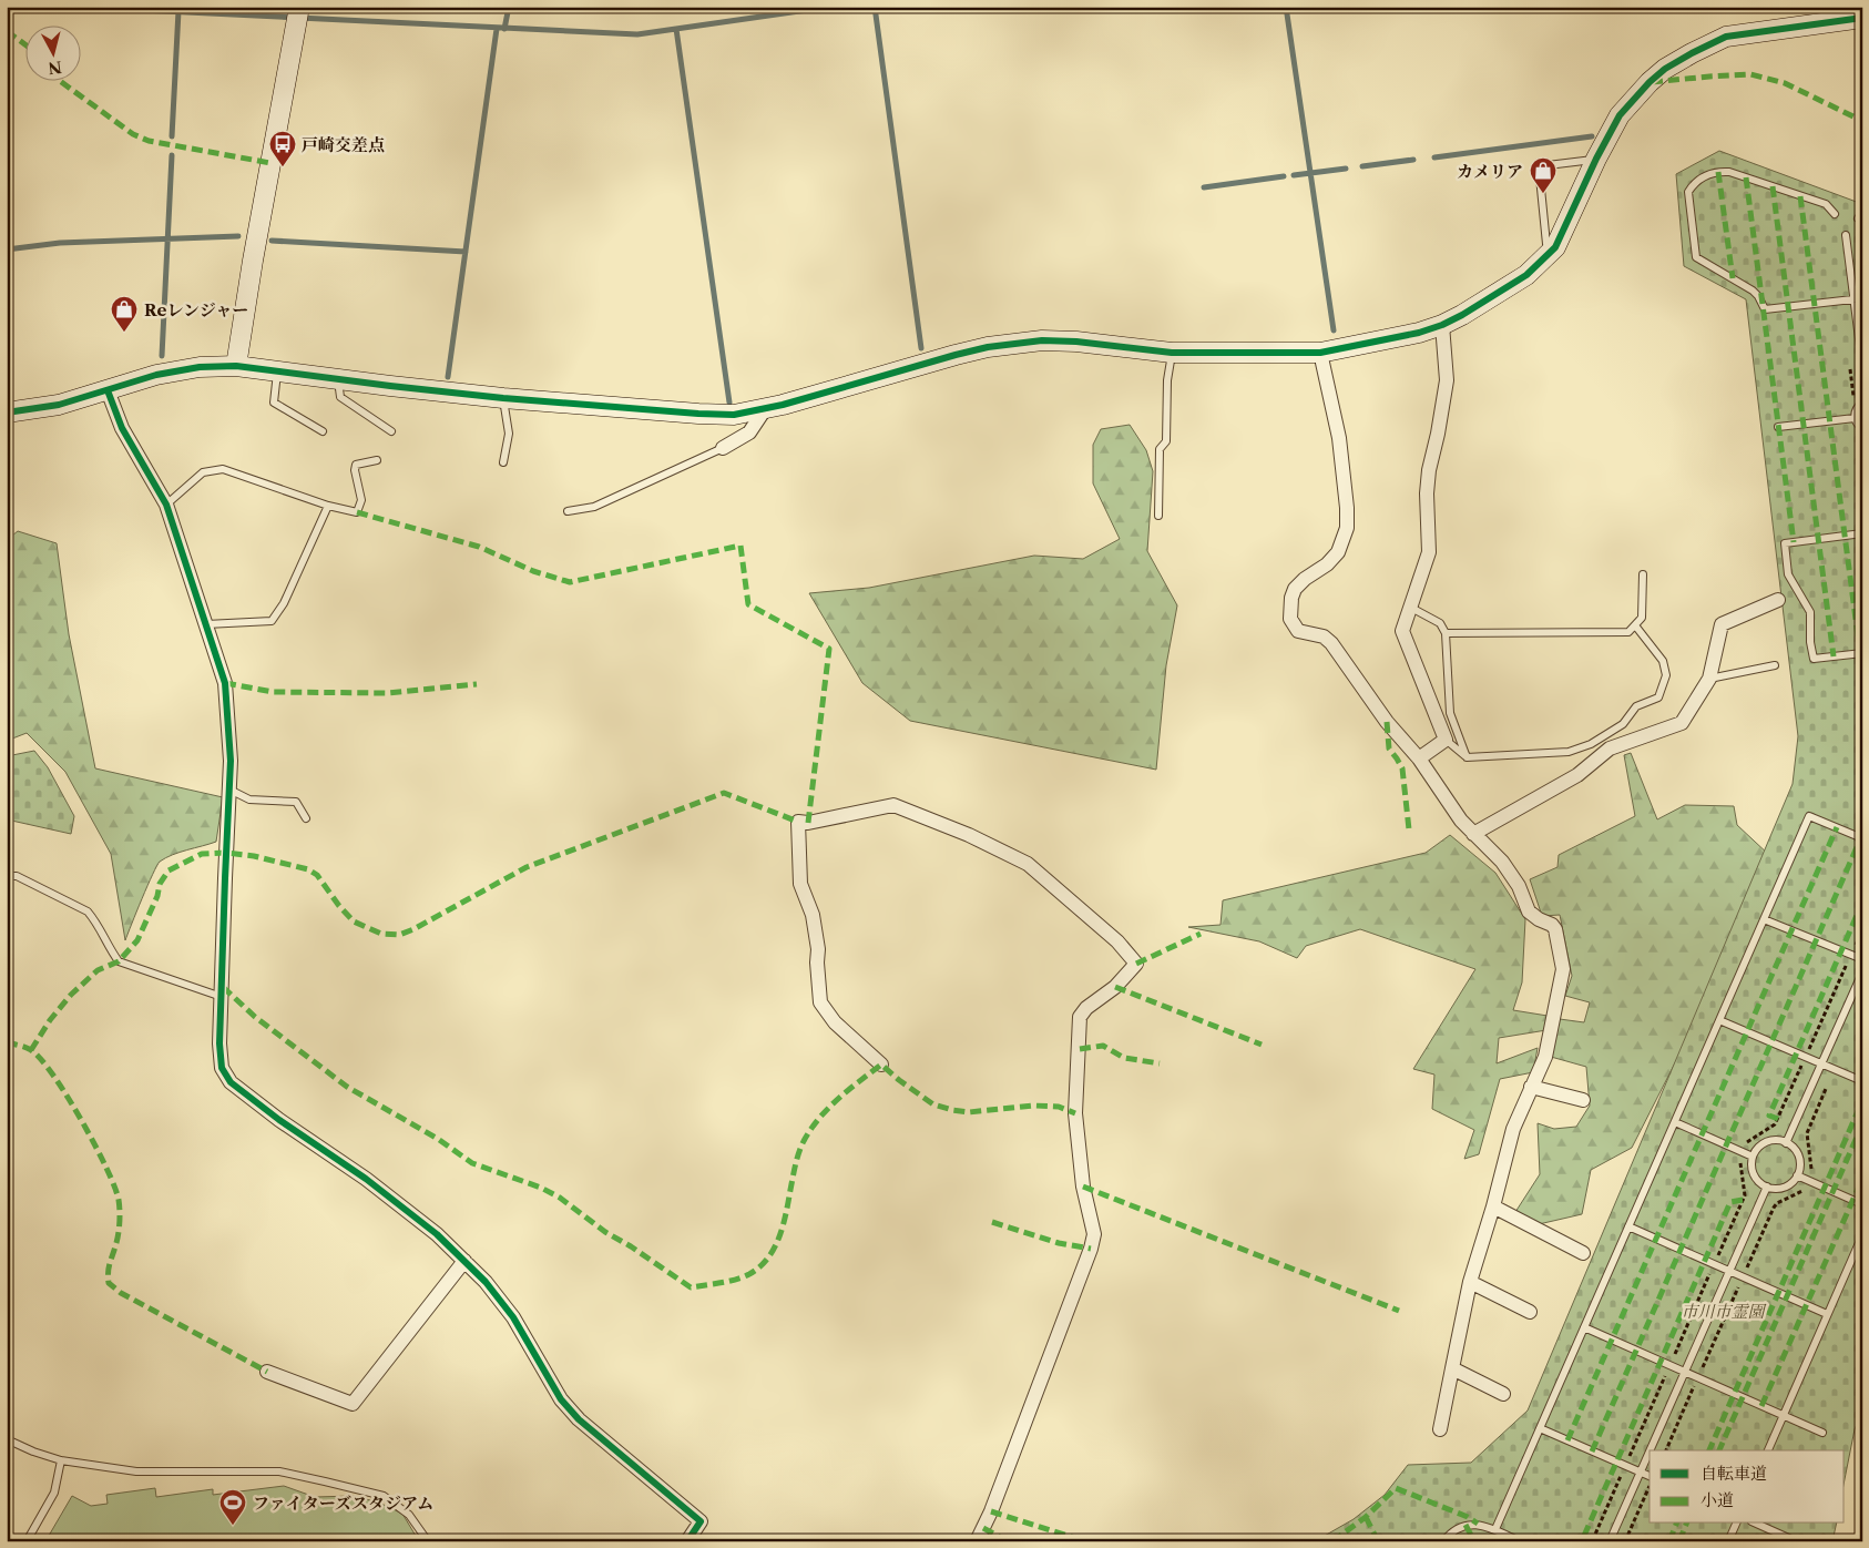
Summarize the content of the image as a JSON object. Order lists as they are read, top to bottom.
{
  "parks": ["市川市霊園"],
  "places": {
    "bus stop": ["戸崎交差点"],
    "shop": ["カメリア", "Reレンジャー"],
    "sports": ["ファイターズスタジアム"]
  },
  "legend": ["自転車道", "小道"],
  "north": "bottom"
}
